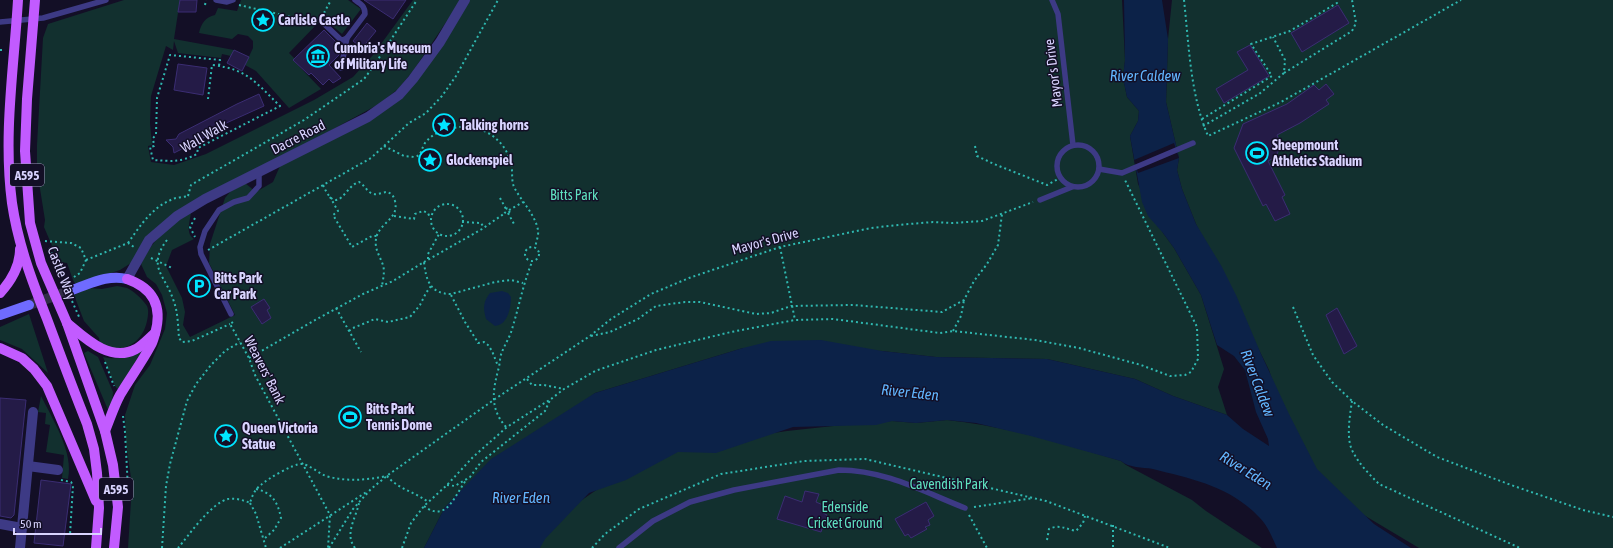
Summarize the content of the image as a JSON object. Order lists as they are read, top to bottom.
{
  "streets": {
    "main road": ["A595", "Castle Way"],
    "street": ["Dacre Road"],
    "lane": ["Mayor's Drive"],
    "path": ["Wall Walk", "Weavers' Bank"]
  },
  "water": ["River Caldew", "River Eden"],
  "parks": ["Bitts Park", "Cavendish Park", "Edenside Cricket Ground"],
  "places": {
    "place": [
      "Carlisle Castle",
      "Talking horns",
      "Glockenspiel",
      "Queen Victoria Statue"
    ],
    "museum": ["Cumbria's Museum of Military Life"],
    "sports": ["Sheepmount Athletics Stadium", "Bitts Park Tennis Dome"],
    "parking": ["Bitts Park Car Park"]
  },
  "scale_bar": "50 m"
}
